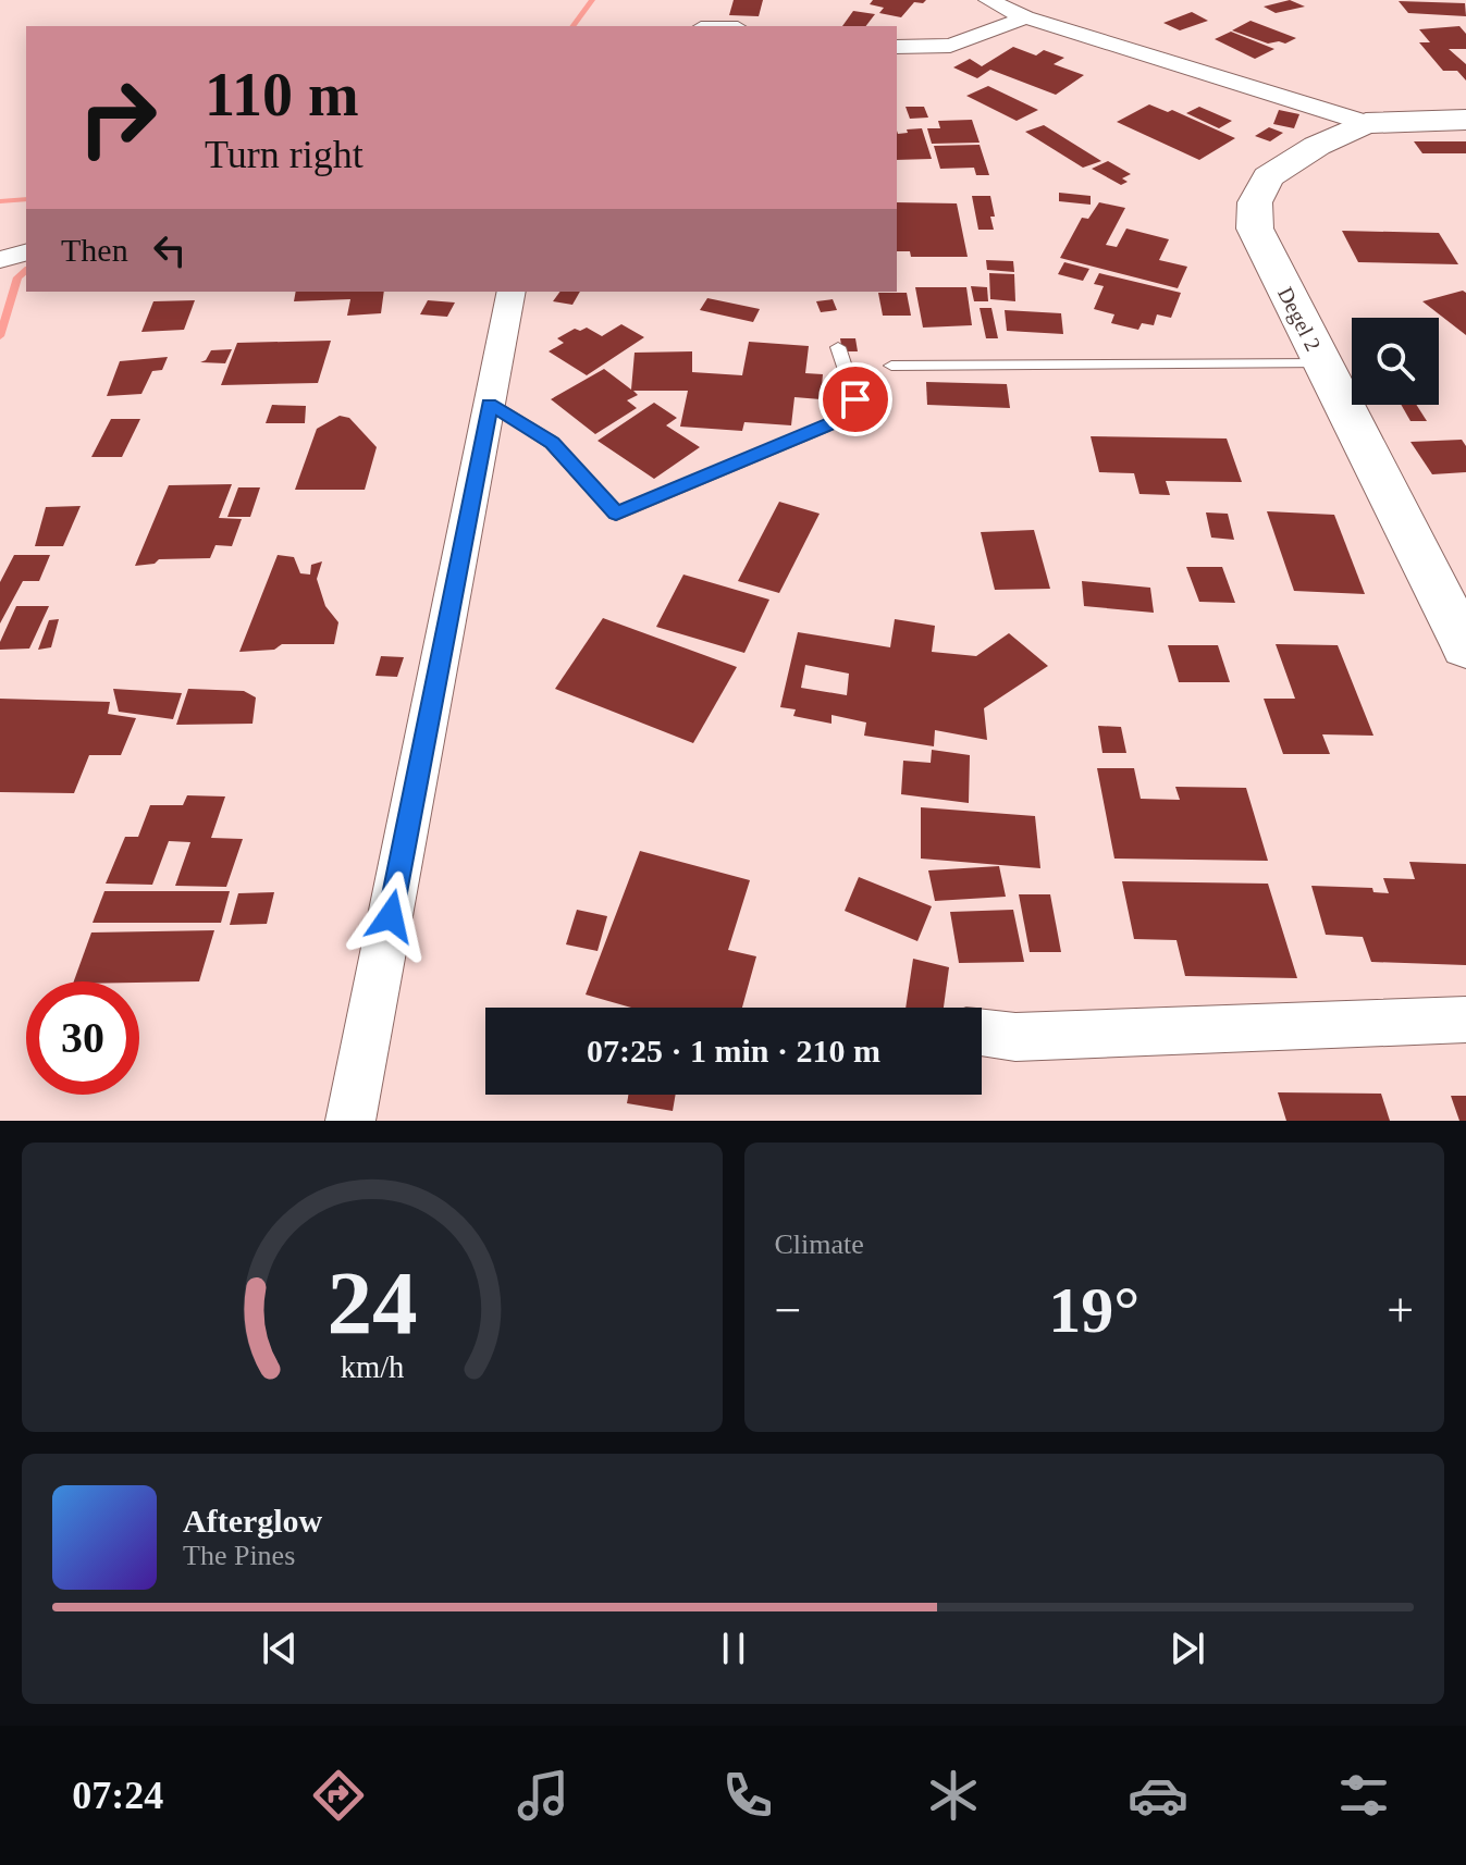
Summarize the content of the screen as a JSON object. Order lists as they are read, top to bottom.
{
  "streets": {
    "street": ["Degel 2"]
  },
  "page": {
    "turn": ["110 m", "Turn right"],
    "then": "Then",
    "limit": "30",
    "trip": "07:25 · 1 min · 210 m",
    "tile": "Climate",
    "heat": ["−", "19°", "+"],
    "song": ["Afterglow", "The Pines"],
    "tabs": "07:24",
    "gauge": ["24", "km/h"]
  }
}
